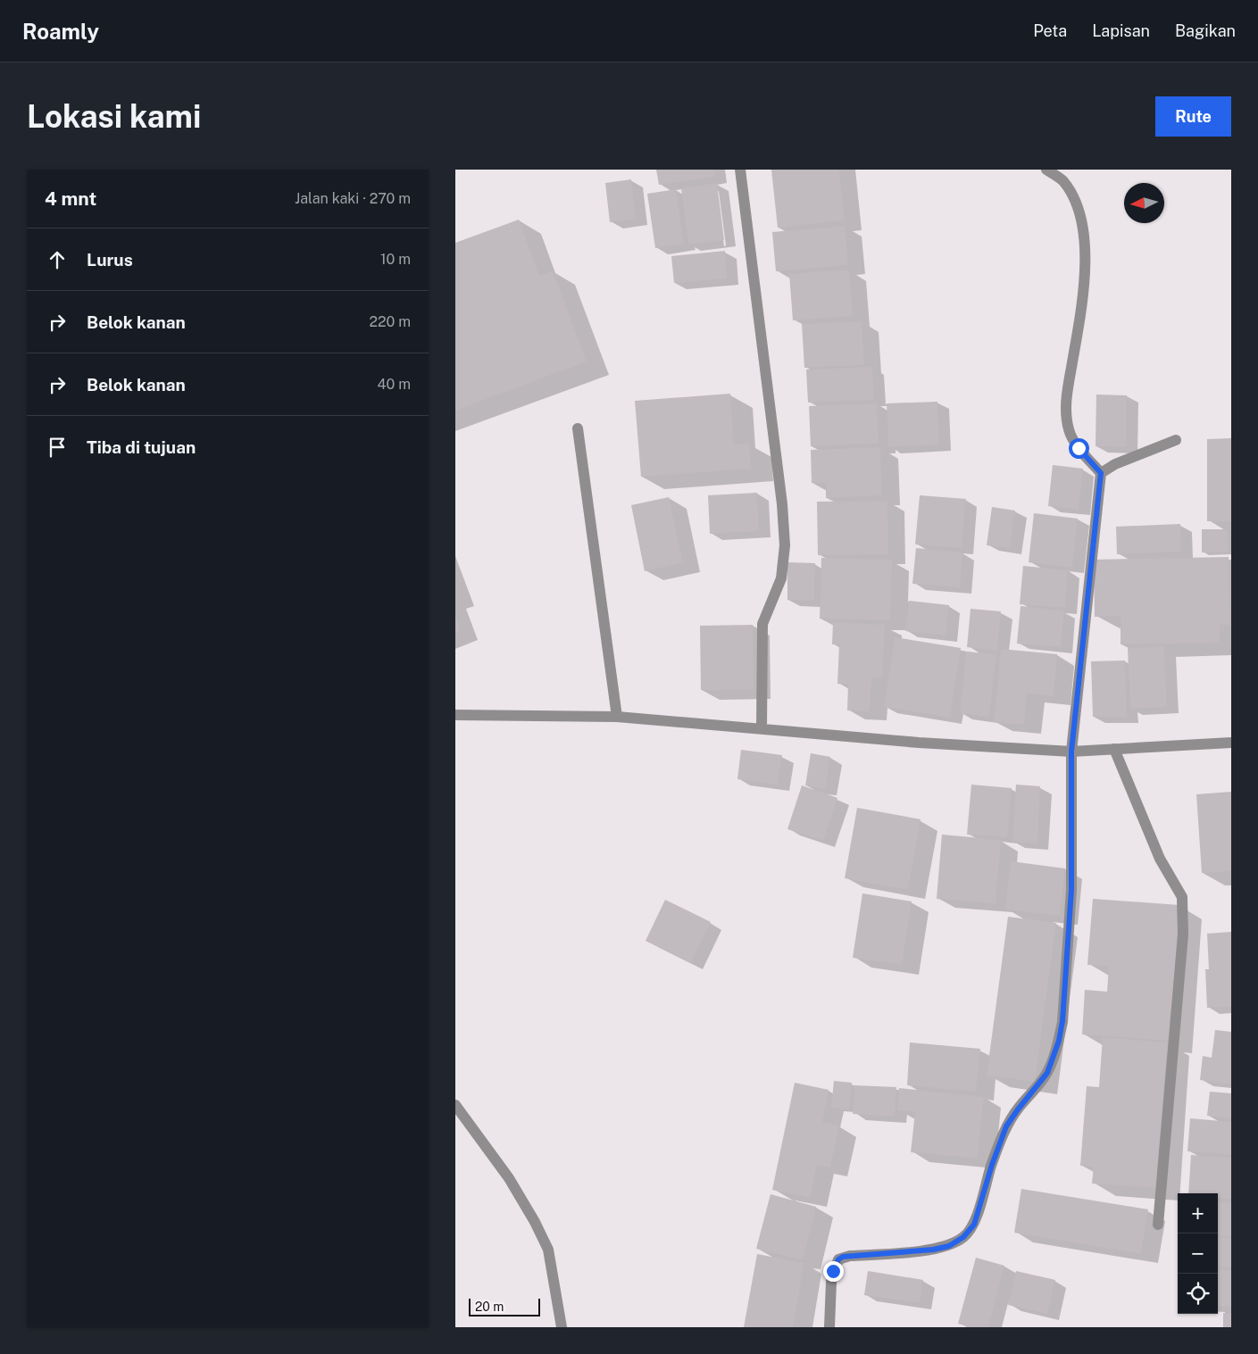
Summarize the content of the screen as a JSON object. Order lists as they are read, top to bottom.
{
  "scale_bar": "20 m",
  "north": "left",
  "page": {
    "header": "Roamly",
    "nav": ["Peta", "Lapisan", "Bagikan"],
    "buttons": "Rute",
    "title": "Lokasi kami",
    "heading": ["4 mnt", "Jalan kaki · 270 m"],
    "list": [
      ["Lurus", "10 m"],
      ["Belok kanan", "220 m"],
      ["Belok kanan", "40 m"],
      "Tiba di tujuan"
    ],
    "map_buttons": ["+", "−"],
    "scale": "20 m"
  }
}
